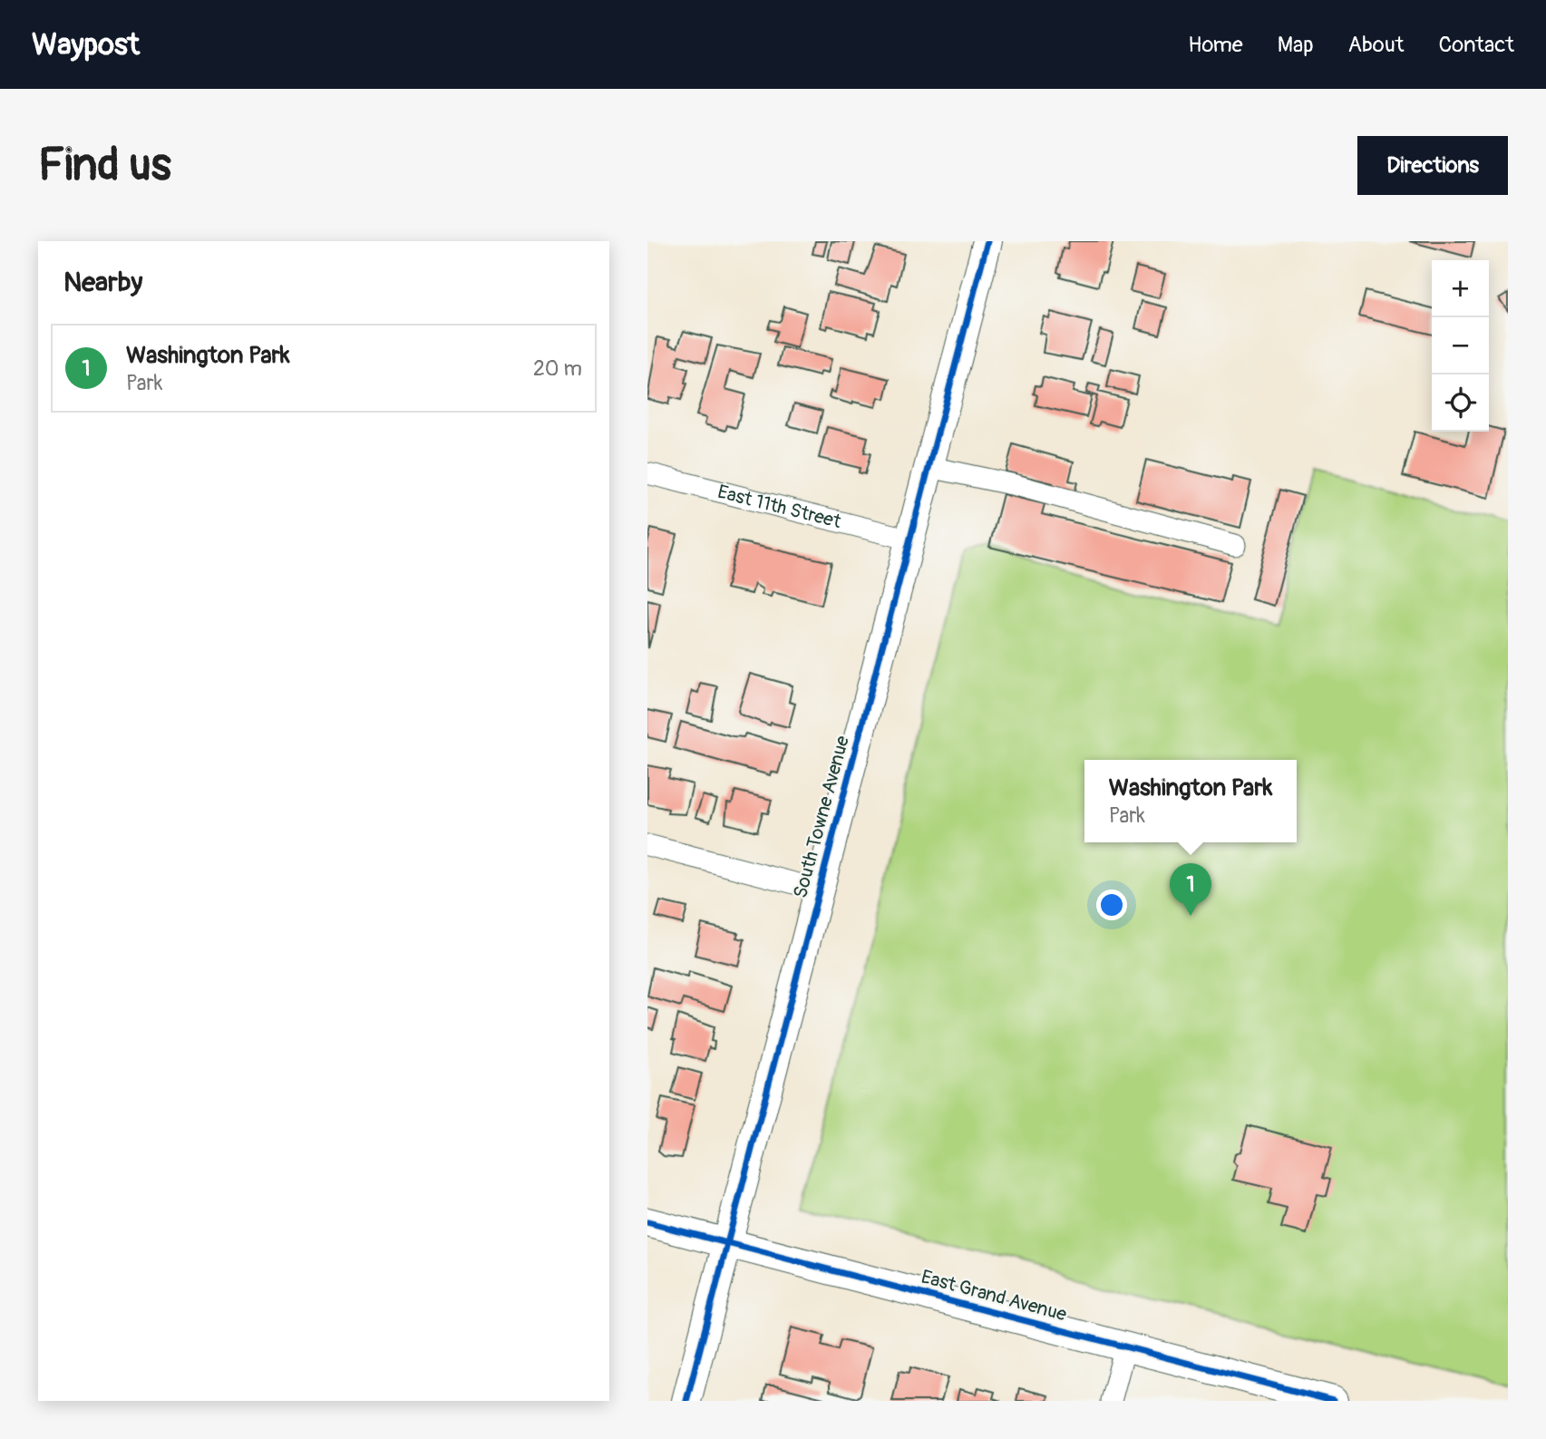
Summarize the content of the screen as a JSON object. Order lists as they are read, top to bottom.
{
  "streets": {
    "street": ["East 11th Street", "South Towne Avenue", "East Grand Avenue"]
  },
  "crossings": [
    ["East 11th Street", "South Towne Avenue"],
    ["South Towne Avenue", "East Grand Avenue"]
  ],
  "page": {
    "header": "Waypost",
    "nav": [
      "Home",
      "Map",
      "About",
      "Contact"
    ],
    "buttons": "Directions",
    "title": "Find us",
    "heading": "Nearby",
    "map_buttons": ["+", "−"],
    "list": [
      {
        "mark": "1",
        "name": "Washington Park",
        "note": "Park",
        "value": "20 m"
      }
    ],
    "popup": ["Washington Park", "Park"],
    "pins": "1"
  }
}
